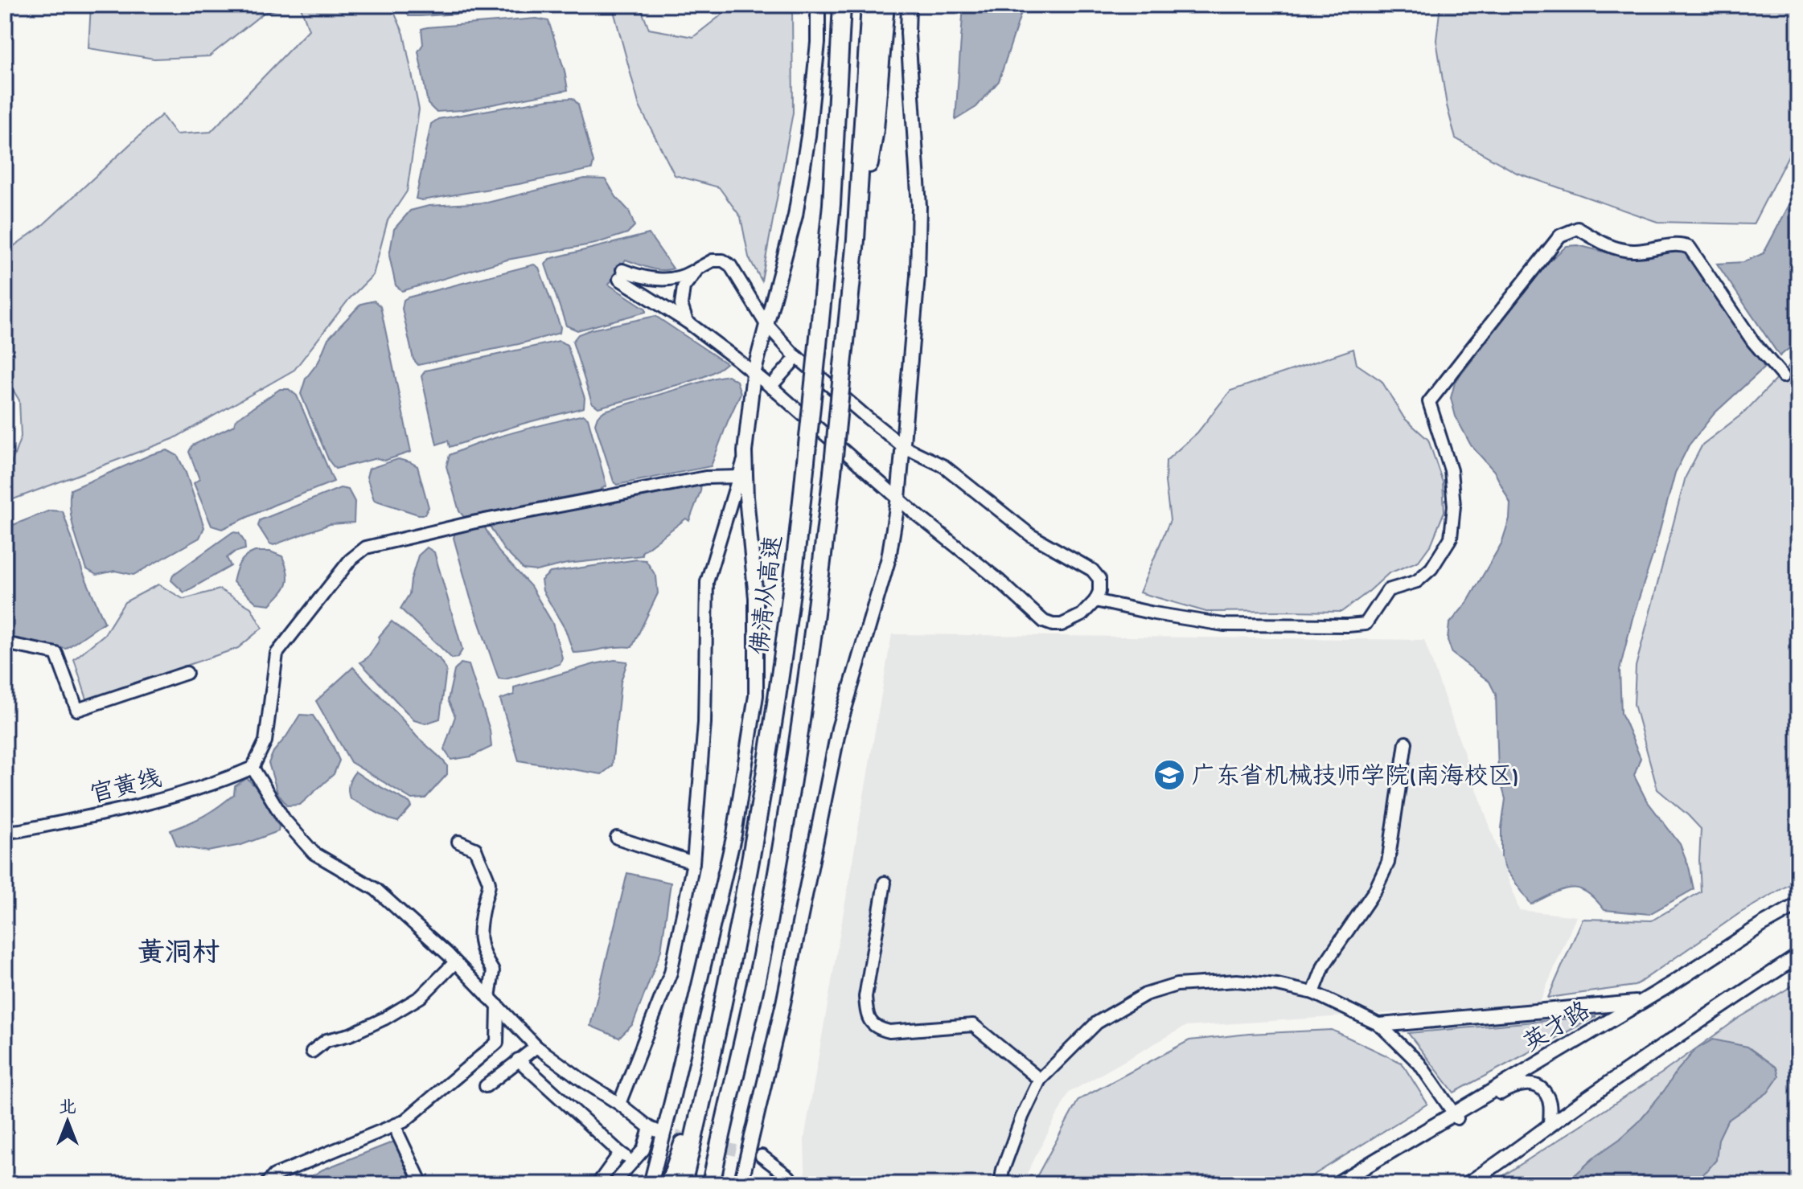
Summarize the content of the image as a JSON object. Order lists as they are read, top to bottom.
{
  "streets": {
    "highway": ["佛清从高速"],
    "main road": ["英才路"],
    "street": ["官黄线"]
  },
  "districts": ["黄洞村"],
  "places": {
    "school or university": ["广东省机械技师学院(南海校区)"]
  },
  "north": "top"
}
